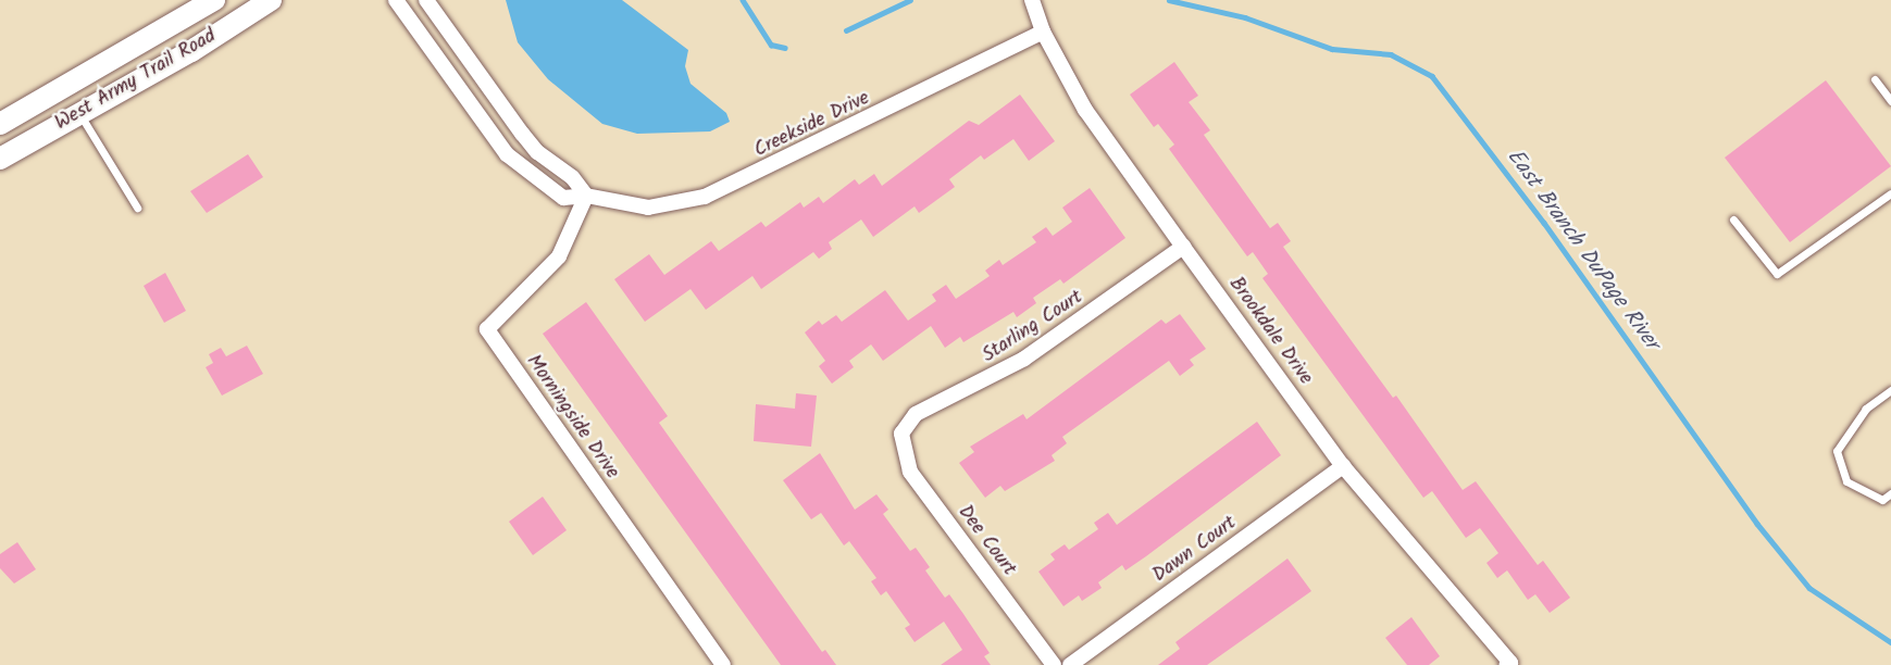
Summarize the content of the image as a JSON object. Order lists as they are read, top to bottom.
{
  "streets": {
    "main road": ["West Army Trail Road"],
    "street": [
      "Creekside Drive",
      "Starling Court",
      "Brookdale Drive",
      "Morningside Drive",
      "Dee Court",
      "Dawn Court"
    ]
  },
  "crossings": [
    ["Creekside Drive", "Brookdale Drive"],
    ["Creekside Drive", "Morningside Drive"],
    ["Starling Court", "Brookdale Drive"],
    ["Starling Court", "Dee Court"],
    ["Brookdale Drive", "Dawn Court"]
  ],
  "water": ["East Branch DuPage River"]
}
